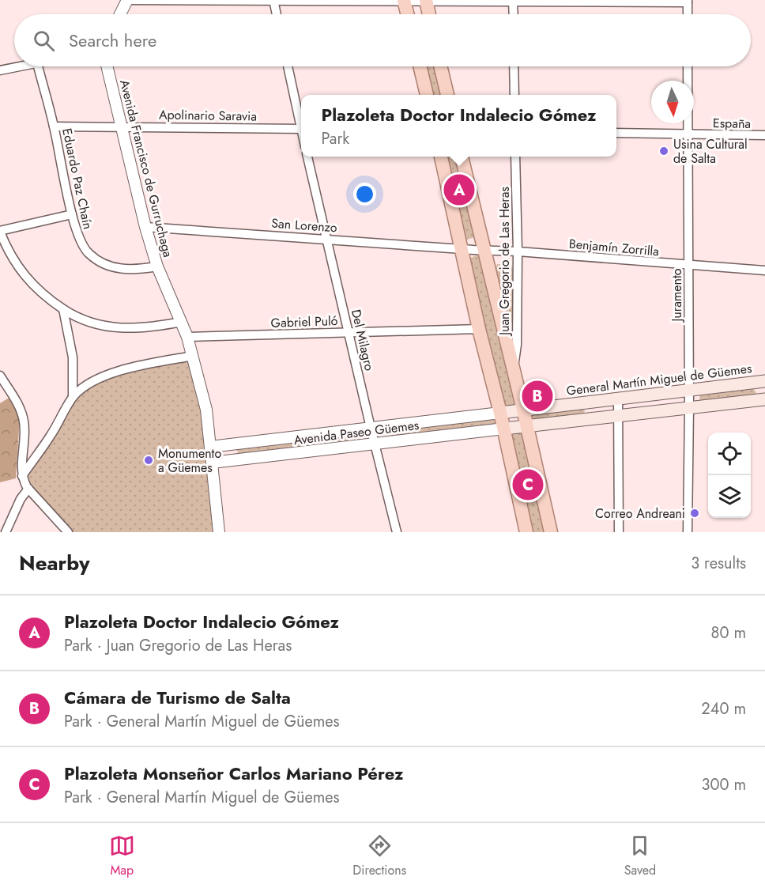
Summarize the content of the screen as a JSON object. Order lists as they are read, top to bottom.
{
  "streets": {
    "main road": ["General Martín Miguel de Güemes"],
    "street": [
      "Apolinario Saravia",
      "España",
      "Avenida Francisco de Gurruchaga",
      "Eduardo Paz Chaín",
      "San Lorenzo",
      "Benjamín Zorrilla",
      "Juan Gregorio de Las Heras",
      "Juramento",
      "Gabriel Puló",
      "Del Milagro",
      "Avenida Paseo Güemes"
    ]
  },
  "crossings": [
    ["Apolinario Saravia", "Avenida Francisco de Gurruchaga"],
    ["Apolinario Saravia", "Eduardo Paz Chaín"],
    ["España", "Juramento"],
    ["Avenida Francisco de Gurruchaga", "Eduardo Paz Chaín"],
    ["Avenida Francisco de Gurruchaga", "San Lorenzo"],
    ["Avenida Francisco de Gurruchaga", "Gabriel Puló"],
    ["Avenida Francisco de Gurruchaga", "Avenida Paseo Güemes"],
    ["San Lorenzo", "Benjamín Zorrilla"],
    ["San Lorenzo", "Del Milagro"],
    ["Benjamín Zorrilla", "Juan Gregorio de Las Heras"],
    ["Benjamín Zorrilla", "Juramento"],
    ["Juramento", "General Martín Miguel de Güemes"],
    ["Gabriel Puló", "Del Milagro"],
    ["Del Milagro", "Avenida Paseo Güemes"],
    ["General Martín Miguel de Güemes", "Avenida Paseo Güemes"]
  ],
  "places": ["Usina Cultural de Salta", "Monumento a Güemes", "Correo Andreani"],
  "north": "bottom",
  "page": {
    "search": "Search here",
    "popup": ["Plazoleta Doctor Indalecio Gómez", "Park"],
    "pins": ["A", "B", "C"],
    "heading": ["Nearby", "3 results"],
    "list": [
      {
        "mark": "A",
        "name": "Plazoleta Doctor Indalecio Gómez",
        "note": "Park · Juan Gregorio de Las Heras",
        "value": "80 m"
      },
      {
        "mark": "B",
        "name": "Cámara de Turismo de Salta",
        "note": "Park · General Martín Miguel de Güemes",
        "value": "240 m"
      },
      {
        "mark": "C",
        "name": "Plazoleta Monseñor Carlos Mariano Pérez",
        "note": "Park · General Martín Miguel de Güemes",
        "value": "300 m"
      }
    ],
    "nav": ["Map", "Directions", "Saved"]
  }
}
